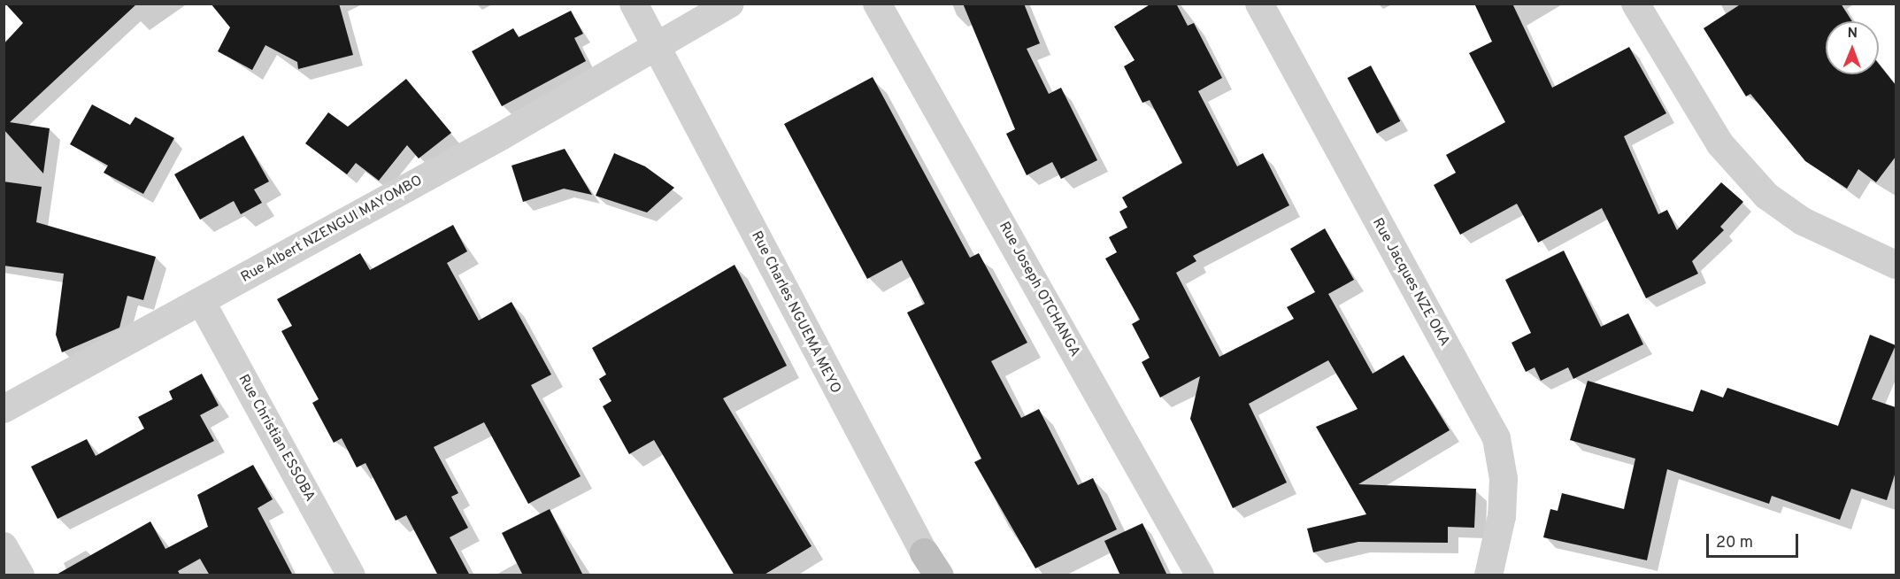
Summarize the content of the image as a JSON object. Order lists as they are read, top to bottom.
{
  "streets": {
    "street": [
      "Rue Albert NZENGUI MAYOMBO",
      "Rue Jacques NZE OKA",
      "Rue Joseph OTCHANGA",
      "Rue Charles NGUEMA MEYO",
      "Rue Christian ESSOBA"
    ]
  },
  "crossings": [
    ["Rue Albert NZENGUI MAYOMBO", "Rue Charles NGUEMA MEYO"],
    ["Rue Albert NZENGUI MAYOMBO", "Rue Christian ESSOBA"]
  ],
  "scale_bar": "20 m",
  "north": "top"
}
